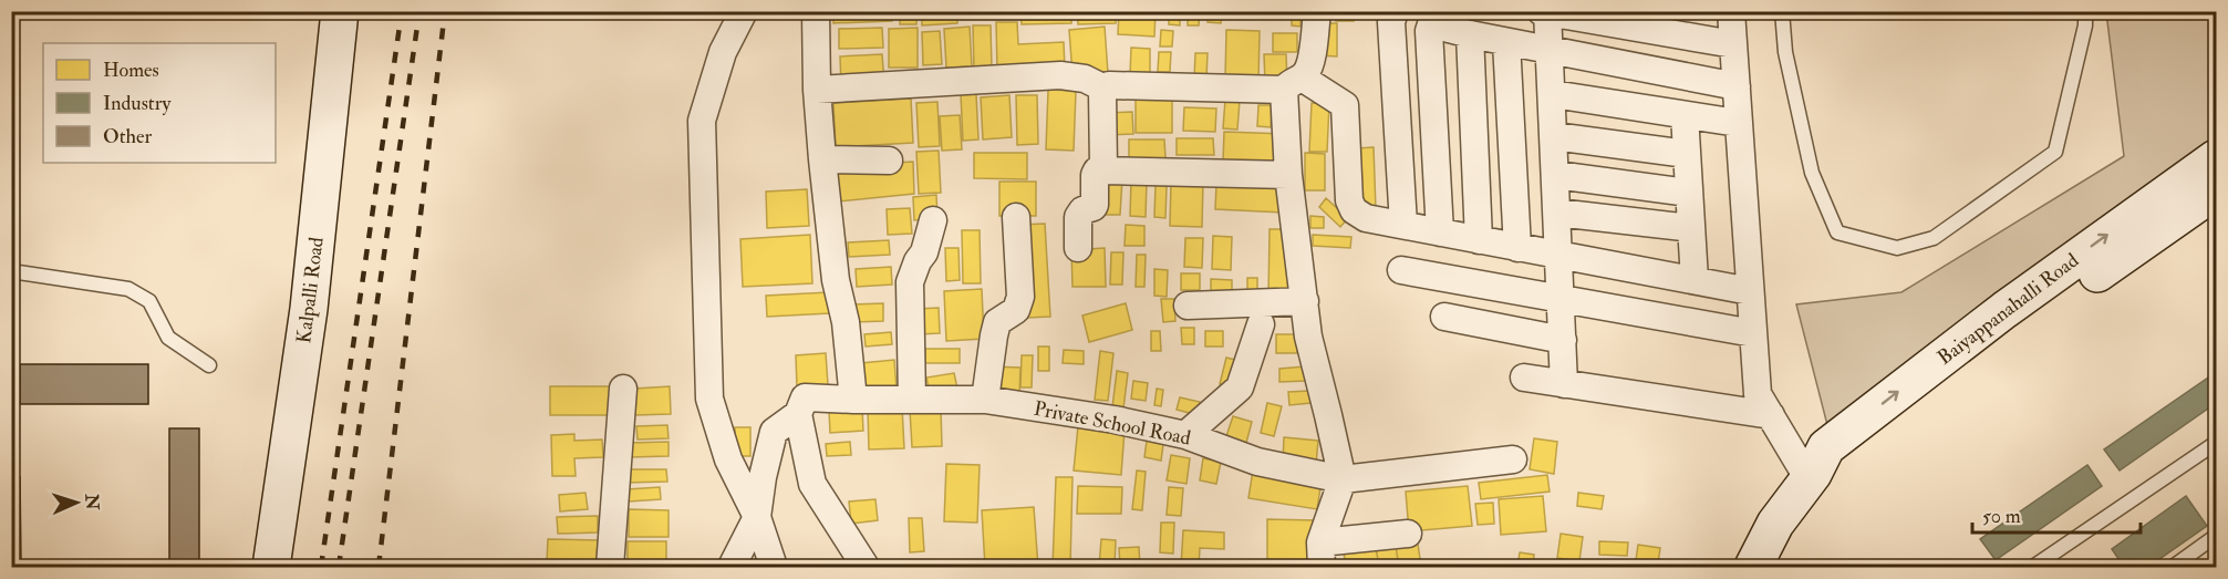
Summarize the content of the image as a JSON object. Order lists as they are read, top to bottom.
{
  "streets": {
    "street": ["Kalpalli Road", "Baiyappanahalli Road", "Private School Road"]
  },
  "legend": ["Homes", "Industry", "Other"],
  "scale_bar": "50 m",
  "north": "right"
}
